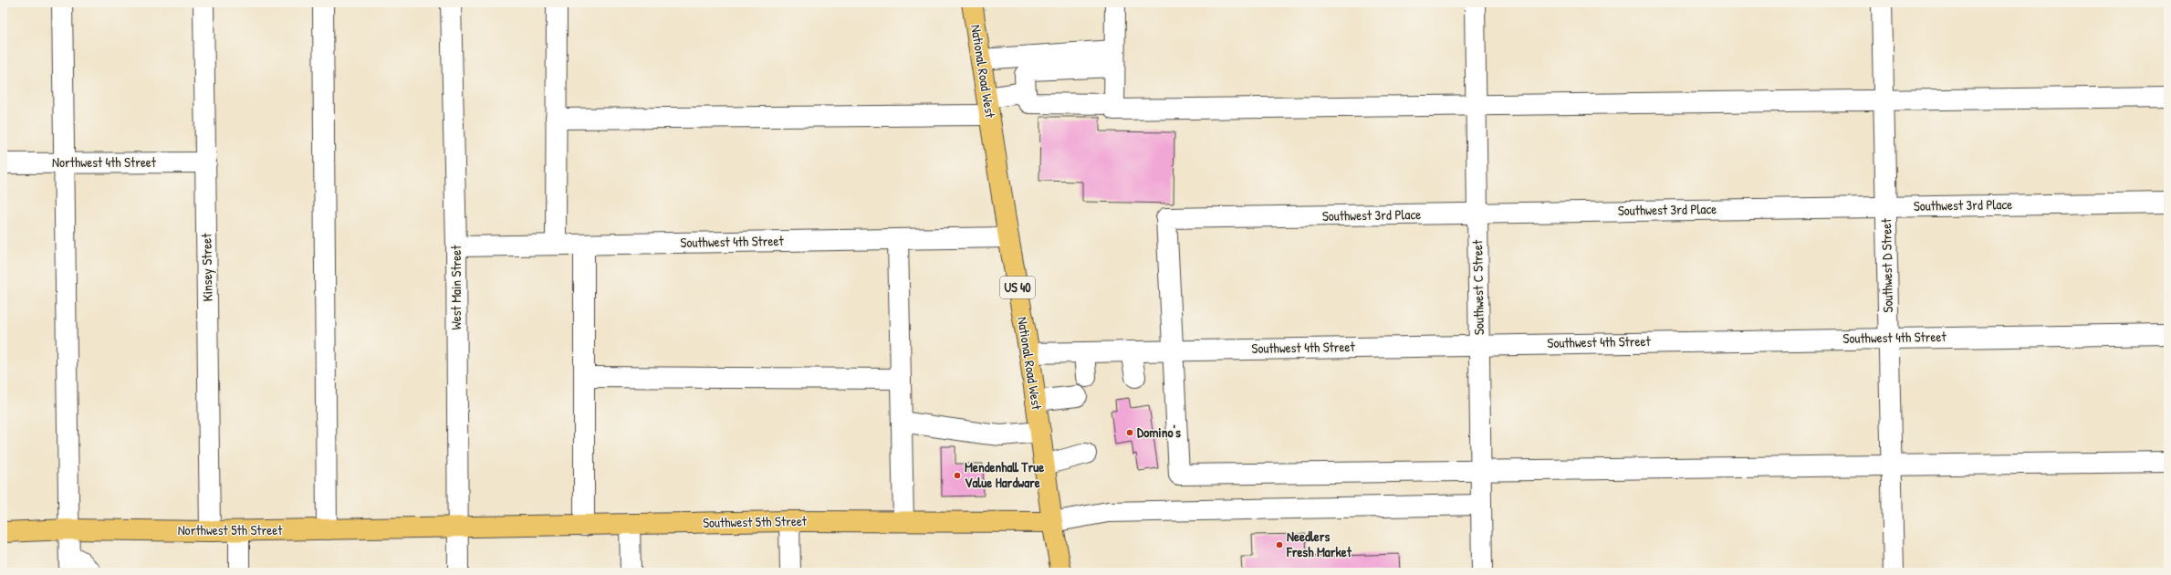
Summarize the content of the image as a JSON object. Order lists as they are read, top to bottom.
{
  "streets": {
    "main road": [
      "National Road West",
      "US 40",
      "Southwest 5th Street",
      "Northwest 5th Street"
    ],
    "street": [
      "Northwest 4th Street",
      "Southwest 3rd Place",
      "Southwest 4th Street",
      "Southwest D Street",
      "Kinsey Street",
      "West Main Street",
      "Southwest C Street"
    ]
  },
  "crossings": [
    ["National Road West", "Southwest 4th Street"],
    ["National Road West", "Southwest 5th Street"],
    ["Northwest 4th Street", "Kinsey Street"],
    ["Southwest 3rd Place", "Southwest 4th Street"],
    ["Southwest 3rd Place", "Southwest D Street"],
    ["Southwest 3rd Place", "Southwest C Street"],
    ["Southwest 4th Street", "Southwest D Street"],
    ["Southwest 4th Street", "West Main Street"],
    ["Southwest 4th Street", "Southwest C Street"],
    ["Kinsey Street", "Northwest 5th Street"],
    ["West Main Street", "Southwest 5th Street"],
    ["West Main Street", "Northwest 5th Street"],
    ["Southwest 5th Street", "Northwest 5th Street"]
  ],
  "places": ["Domino's", "Mendenhall True Value Hardware", "Needlers Fresh Market"]
}
